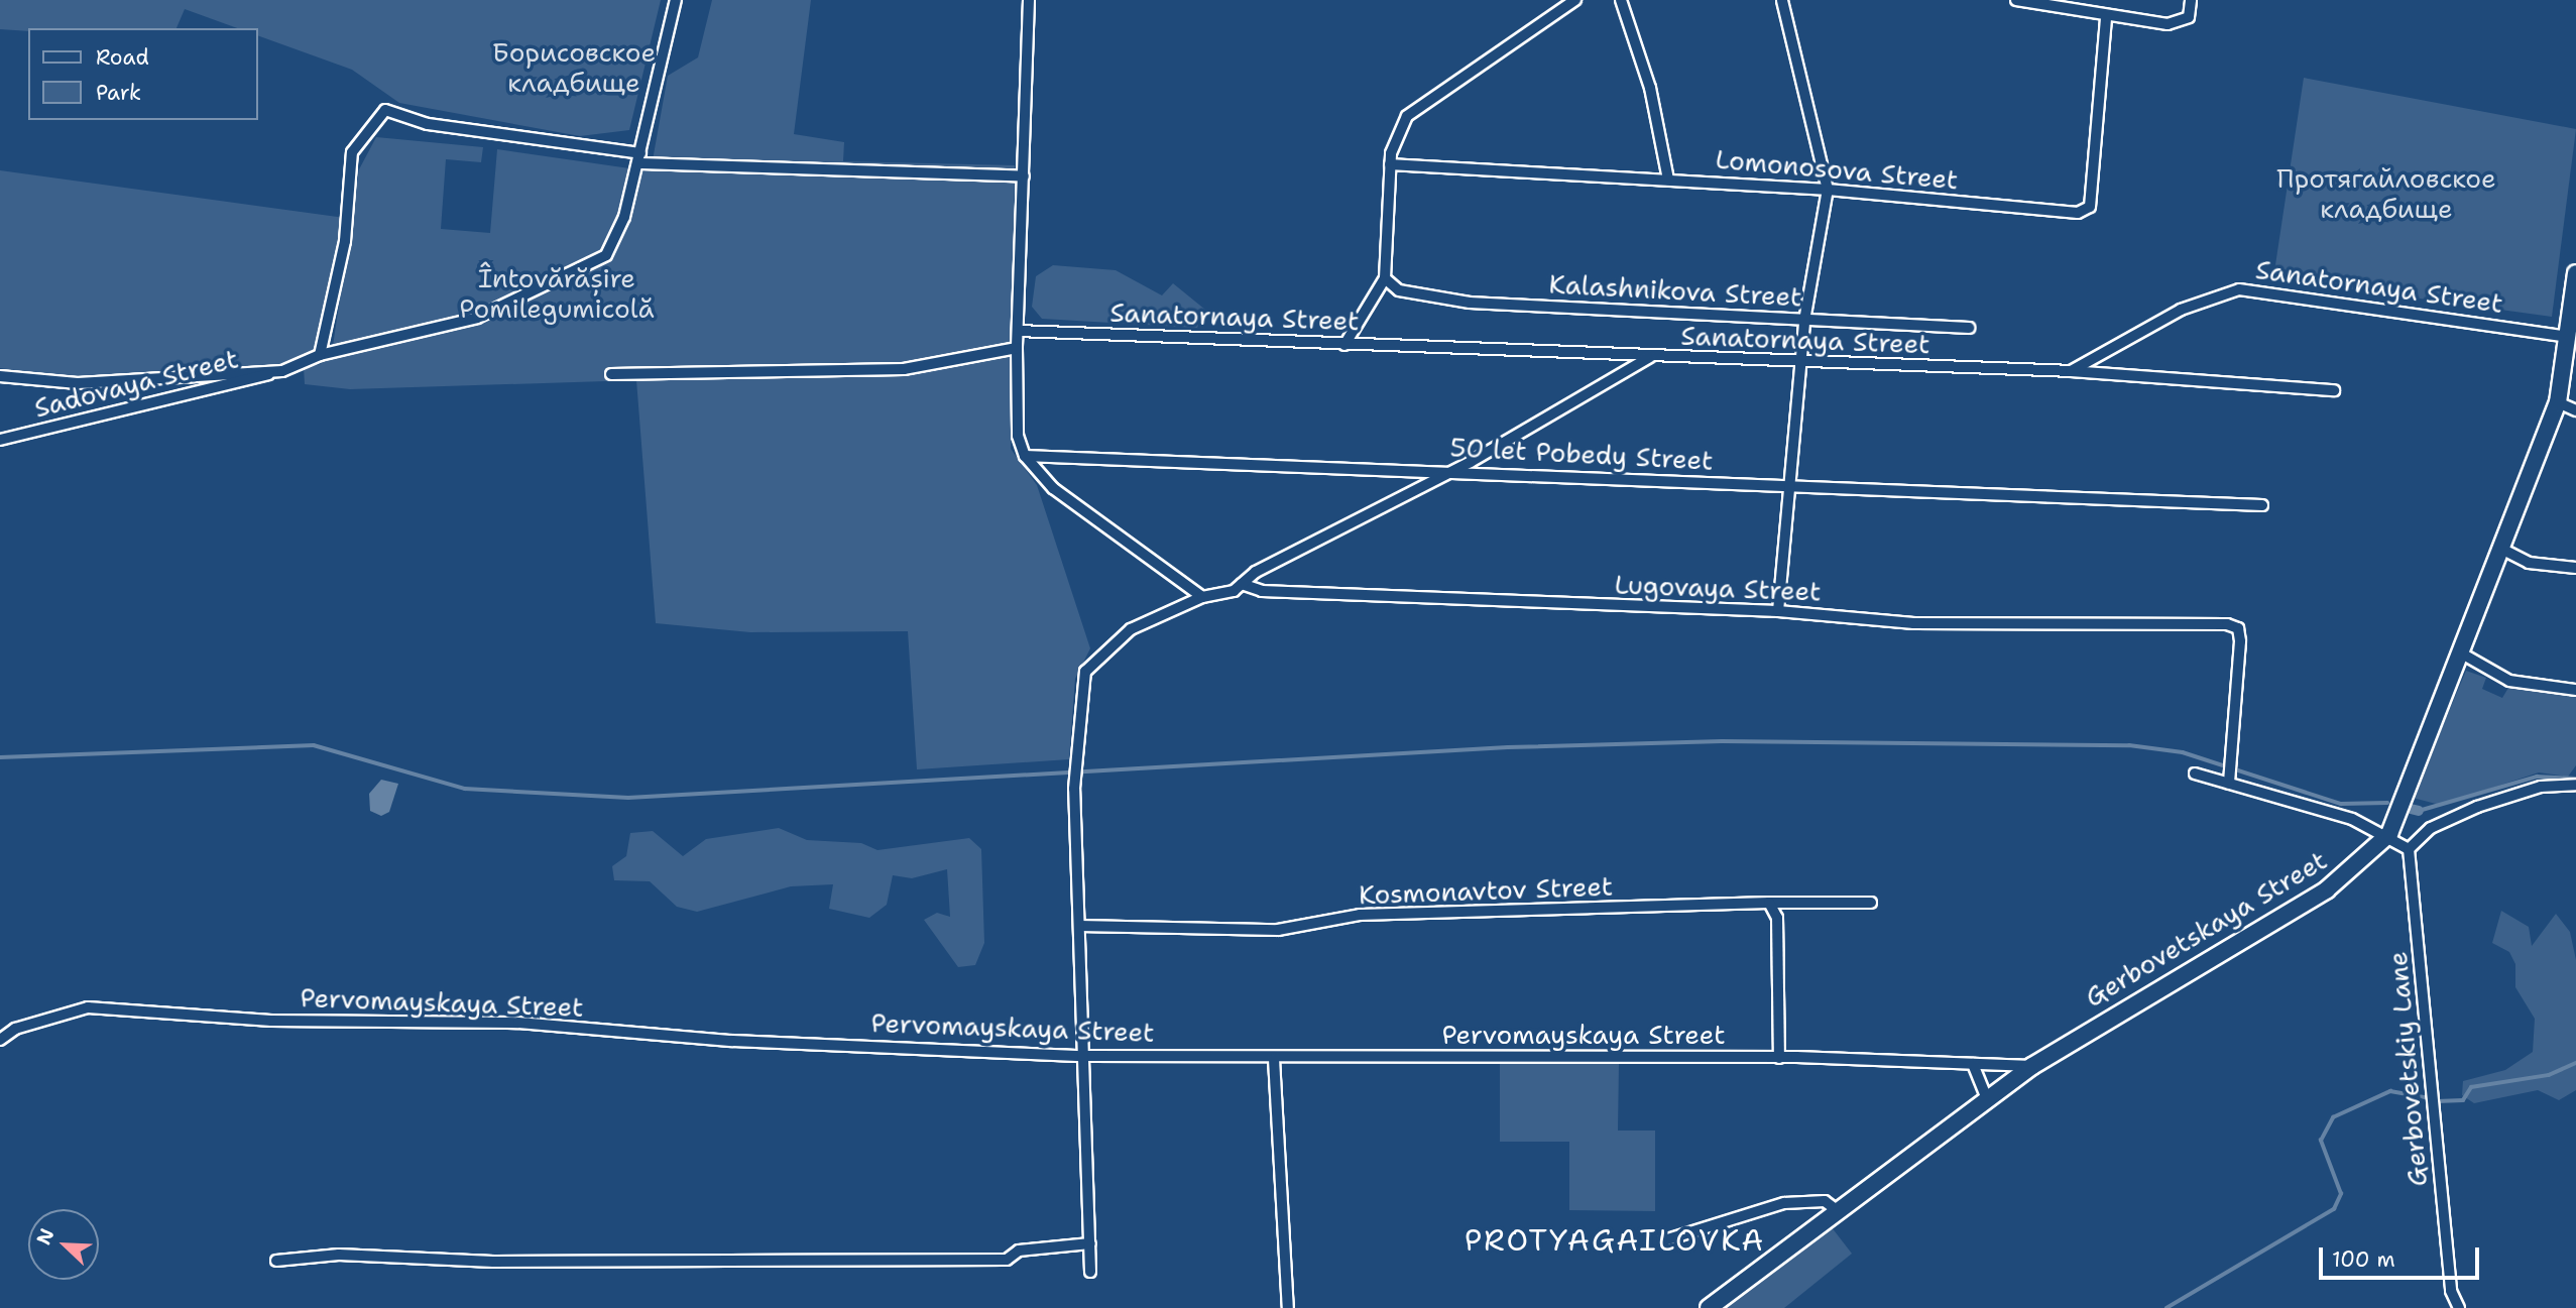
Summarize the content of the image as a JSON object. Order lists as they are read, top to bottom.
{
  "streets": {
    "street": [
      "Lomonosova Street",
      "Sanatornaya Street",
      "Kalashnikova Street",
      "Sadovaya Street",
      "50 let Pobedy Street",
      "Lugovaya Street",
      "Kosmonavtov Street",
      "Gerbovetskaya Street",
      "Pervomayskaya Street",
      "Gerbovetskiy Lane"
    ]
  },
  "crossings": [
    ["Sanatornaya Street", "Gerbovetskaya Street"],
    ["Gerbovetskaya Street", "Pervomayskaya Street"]
  ],
  "districts": ["PROTYAGAILOVKA"],
  "parks": ["Борисовское кладбище", "Протягайловское кладбище", "Întovărășire Pomilegumicolă"],
  "legend": ["Road", "Park"],
  "scale_bar": "100 m",
  "north": "top left"
}
